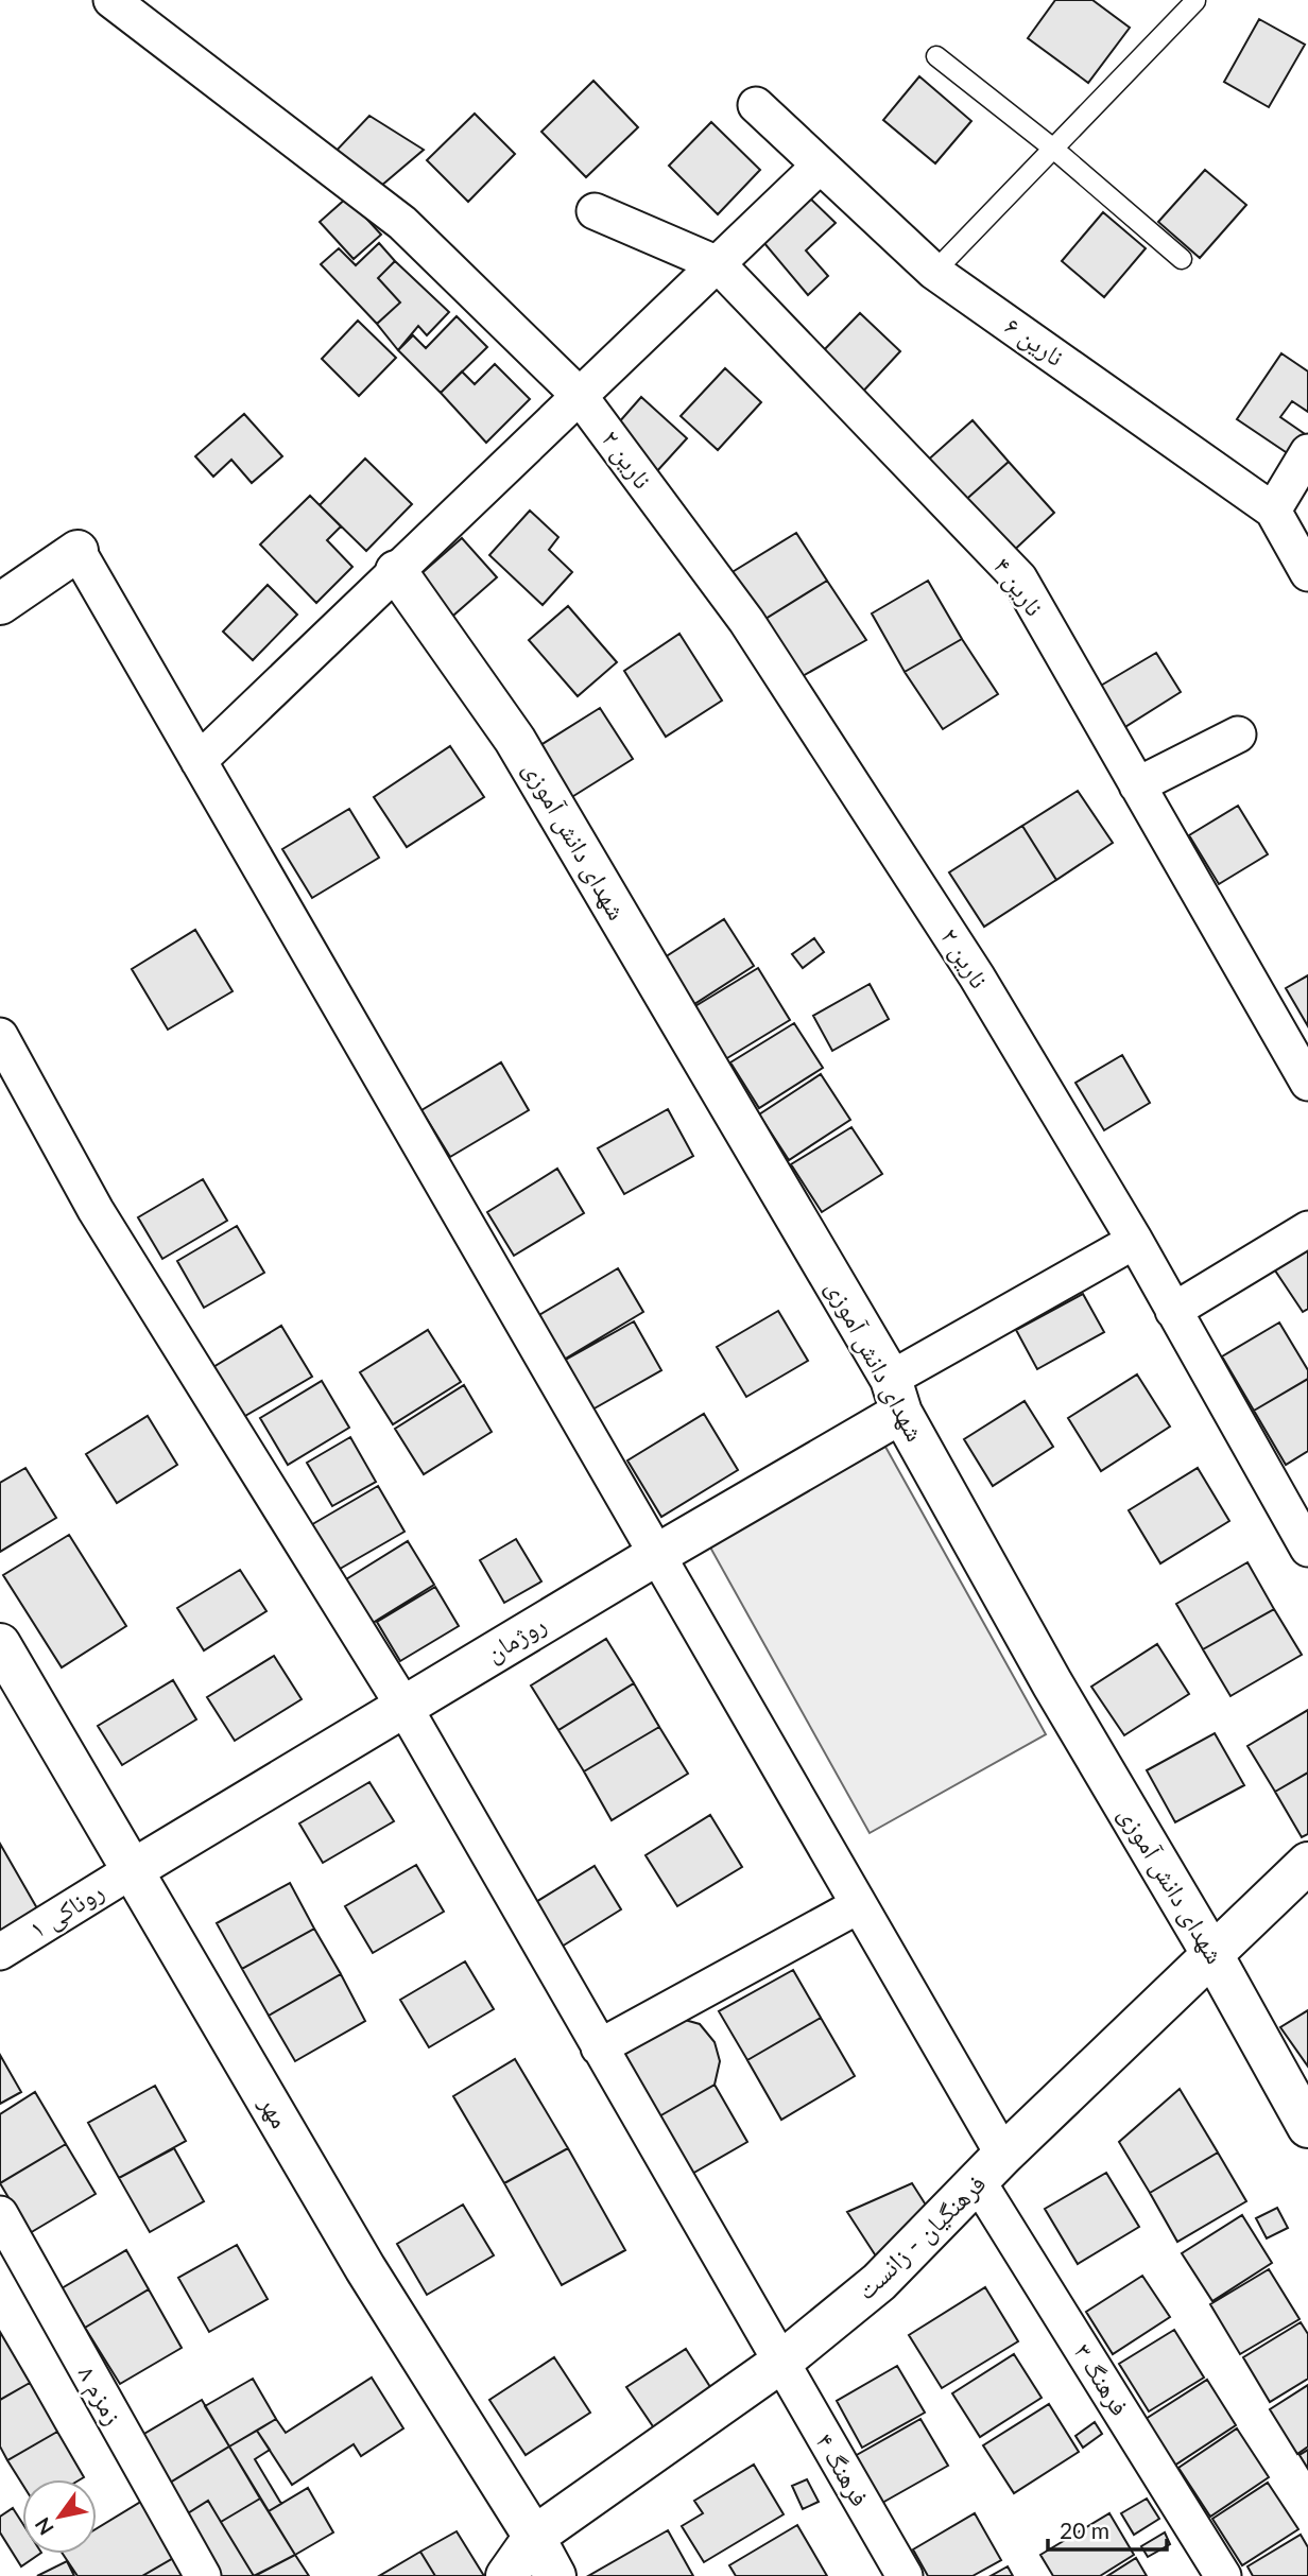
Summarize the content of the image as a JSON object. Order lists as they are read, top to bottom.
{
  "streets": {
    "street": [
      "نارین ۶",
      "نارین ۲",
      "نارین ۴",
      "شهدای دانش آموزی",
      "روژمان",
      "روناکی ۱",
      "مهر",
      "فرهنگیان - زانست",
      "فرهنگ ۳",
      "زمزم ۸",
      "فرهنگ ۴"
    ]
  },
  "crossings": [
    ["شهدای دانش آموزی", "روژمان"],
    ["شهدای دانش آموزی", "فرهنگیان - زانست"],
    ["روژمان", "روناکی ۱"],
    ["روژمان", "مهر"],
    ["روژمان", "فرهنگ ۳"],
    ["روژمان", "فرهنگ ۴"],
    ["روناکی ۱", "مهر"],
    ["مهر", "فرهنگیان - زانست"],
    ["فرهنگیان - زانست", "فرهنگ ۳"],
    ["فرهنگیان - زانست", "فرهنگ ۴"]
  ],
  "scale_bar": "20 m",
  "north": "bottom left"
}
